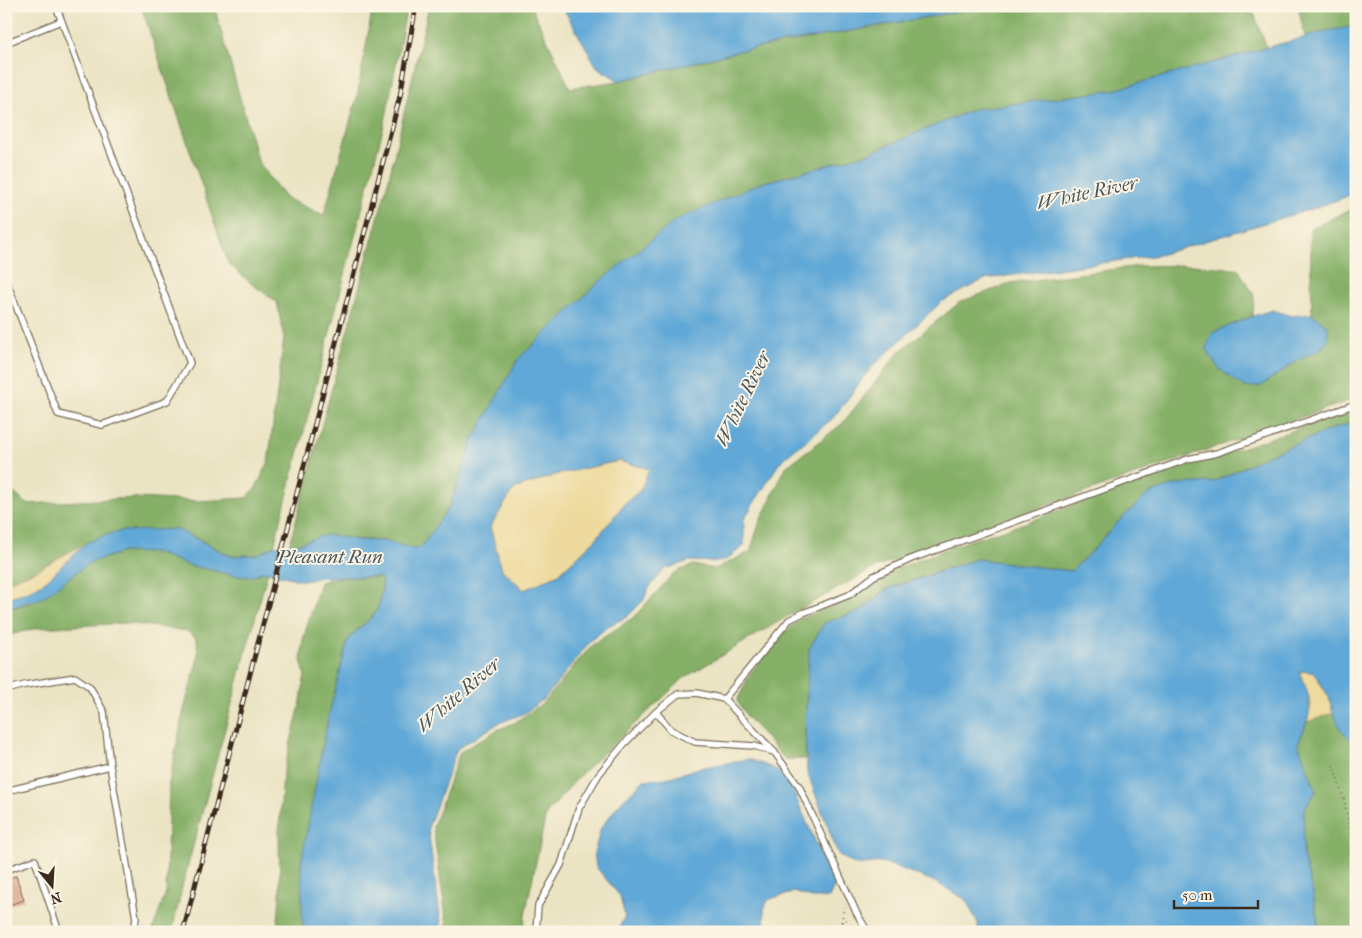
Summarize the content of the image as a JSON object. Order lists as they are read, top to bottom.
{
  "water": ["White River", "Pleasant Run"],
  "scale_bar": "50 m",
  "north": "bottom"
}
